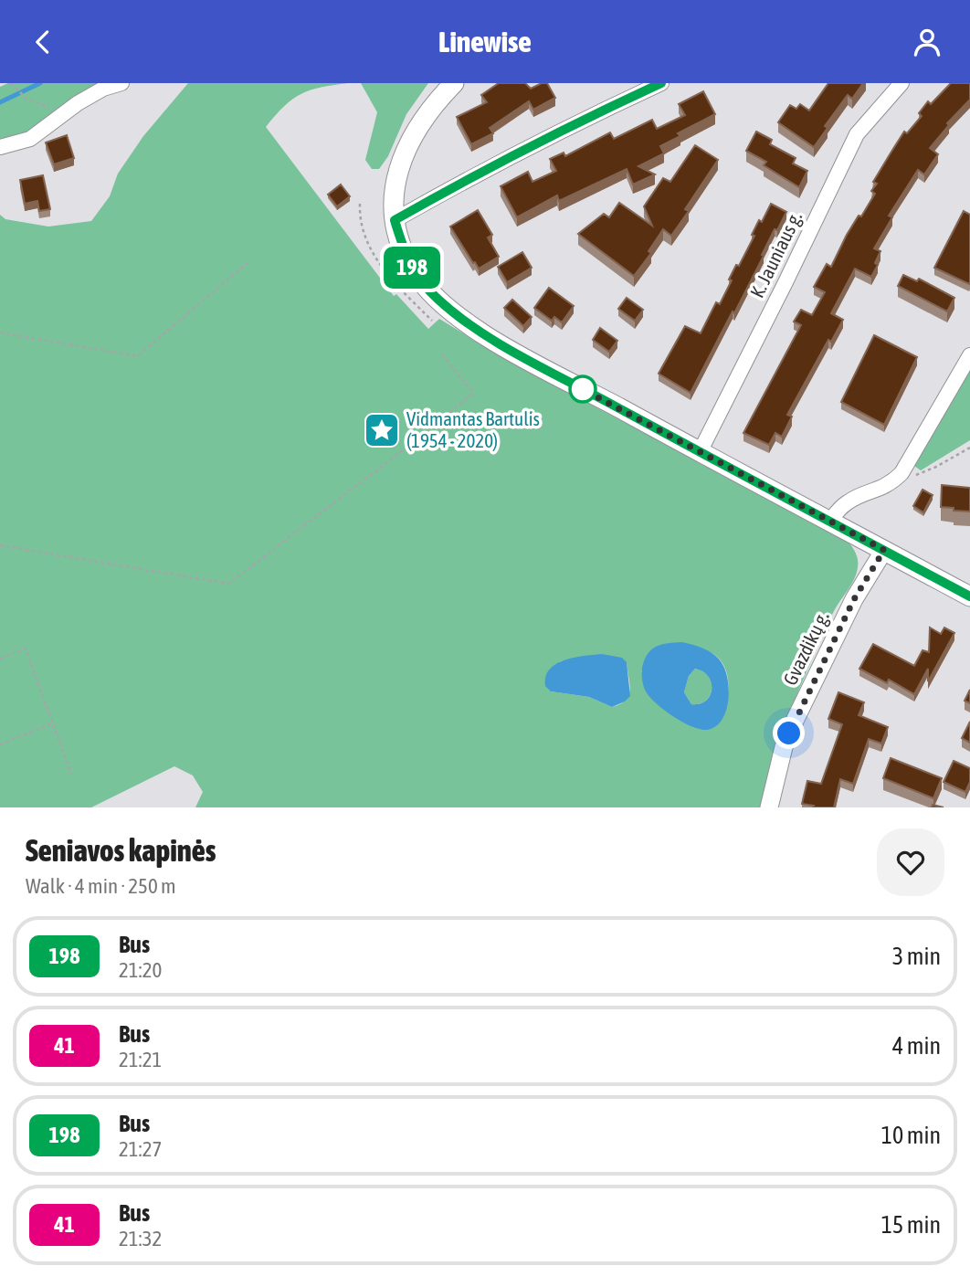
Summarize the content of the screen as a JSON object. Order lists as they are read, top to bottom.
{
  "streets": {
    "street": ["K. Jauniaus g.", "Gvazdikų g."]
  },
  "places": {
    "place": ["Vidmantas Bartulis (1954 - 2020)"]
  },
  "lines": ["bus line 198"],
  "page": {
    "header": "Linewise",
    "on_map": "198",
    "heading": ["Seniavos kapinės", "Walk · 4 min · 250 m"],
    "list": [
      {
        "mark": "198",
        "name": "Bus",
        "note": "21:20",
        "value": "3 min"
      },
      {
        "mark": "41",
        "name": "Bus",
        "note": "21:21",
        "value": "4 min"
      },
      {
        "mark": "198",
        "name": "Bus",
        "note": "21:27",
        "value": "10 min"
      },
      {
        "mark": "41",
        "name": "Bus",
        "note": "21:32",
        "value": "15 min"
      }
    ]
  }
}
